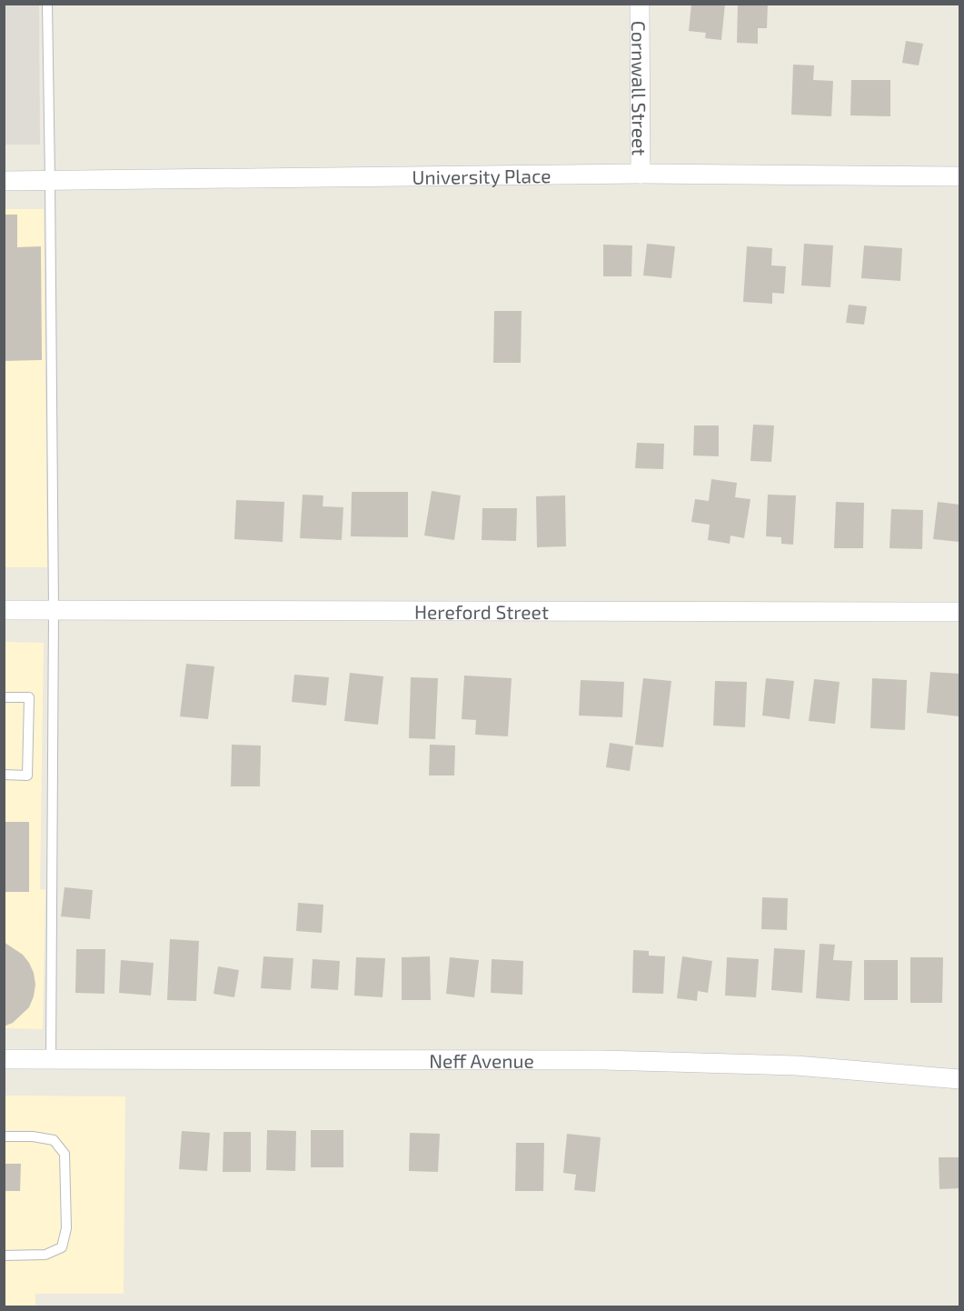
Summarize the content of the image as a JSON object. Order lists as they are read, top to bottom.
{
  "streets": {
    "street": [
      "Cornwall Street",
      "University Place",
      "Hereford Street",
      "Neff Avenue"
    ]
  },
  "crossings": [
    ["Cornwall Street", "University Place"]
  ]
}
